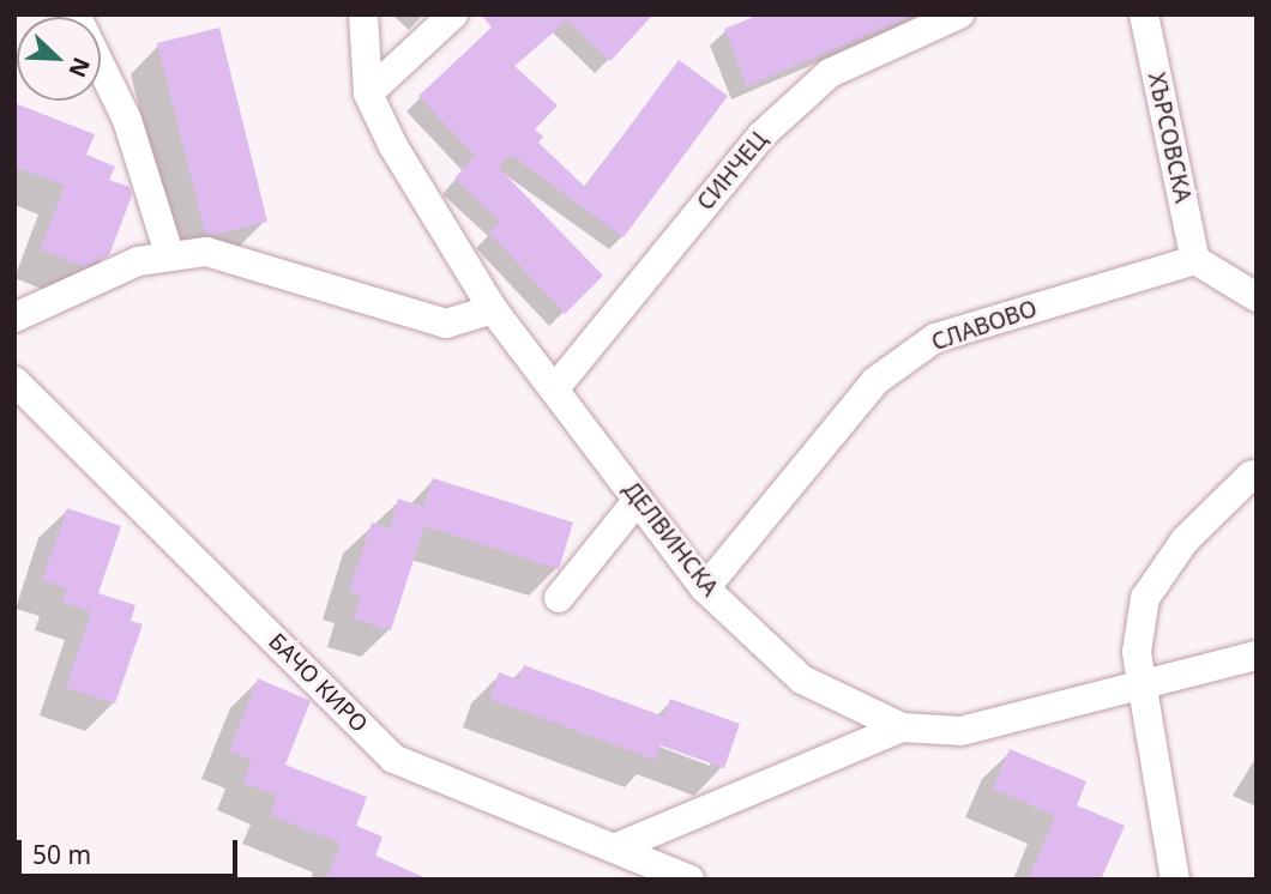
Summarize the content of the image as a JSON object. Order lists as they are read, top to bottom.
{
  "streets": {
    "street": [
      "ХЪРСОВСКА",
      "СИНЧЕЦ",
      "СЛАВОВО",
      "ДЕЛВИНСКА",
      "БАЧО КИРО"
    ]
  },
  "crossings": [
    ["ХЪРСОВСКА", "СЛАВОВО"],
    ["СИНЧЕЦ", "ДЕЛВИНСКА"],
    ["СЛАВОВО", "ДЕЛВИНСКА"]
  ],
  "scale_bar": "50 m",
  "north": "bottom right"
}
